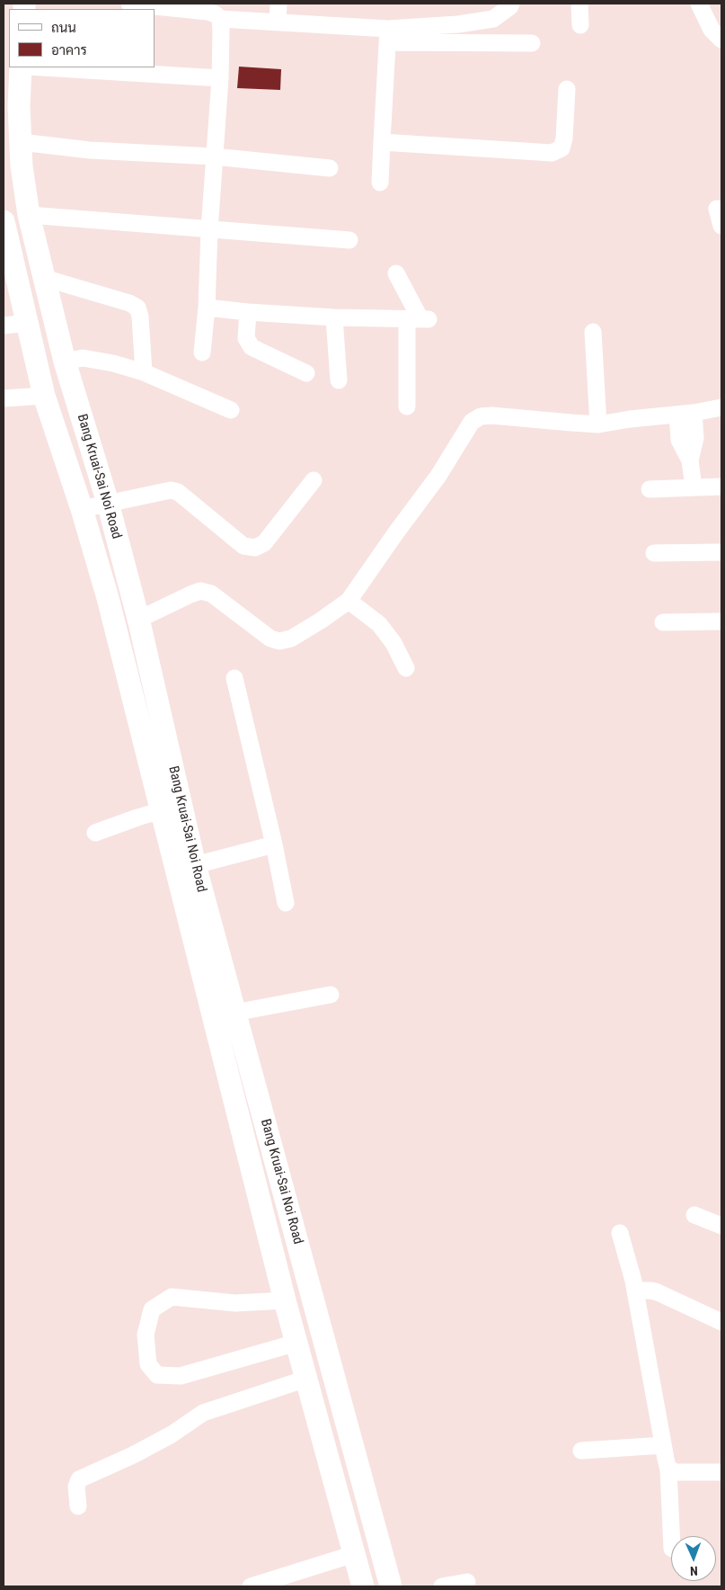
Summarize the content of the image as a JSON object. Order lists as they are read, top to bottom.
{
  "streets": {
    "main road": ["Bang Kruai-Sai Noi Road"]
  },
  "legend": ["ถนน", "อาคาร"],
  "north": "bottom"
}
